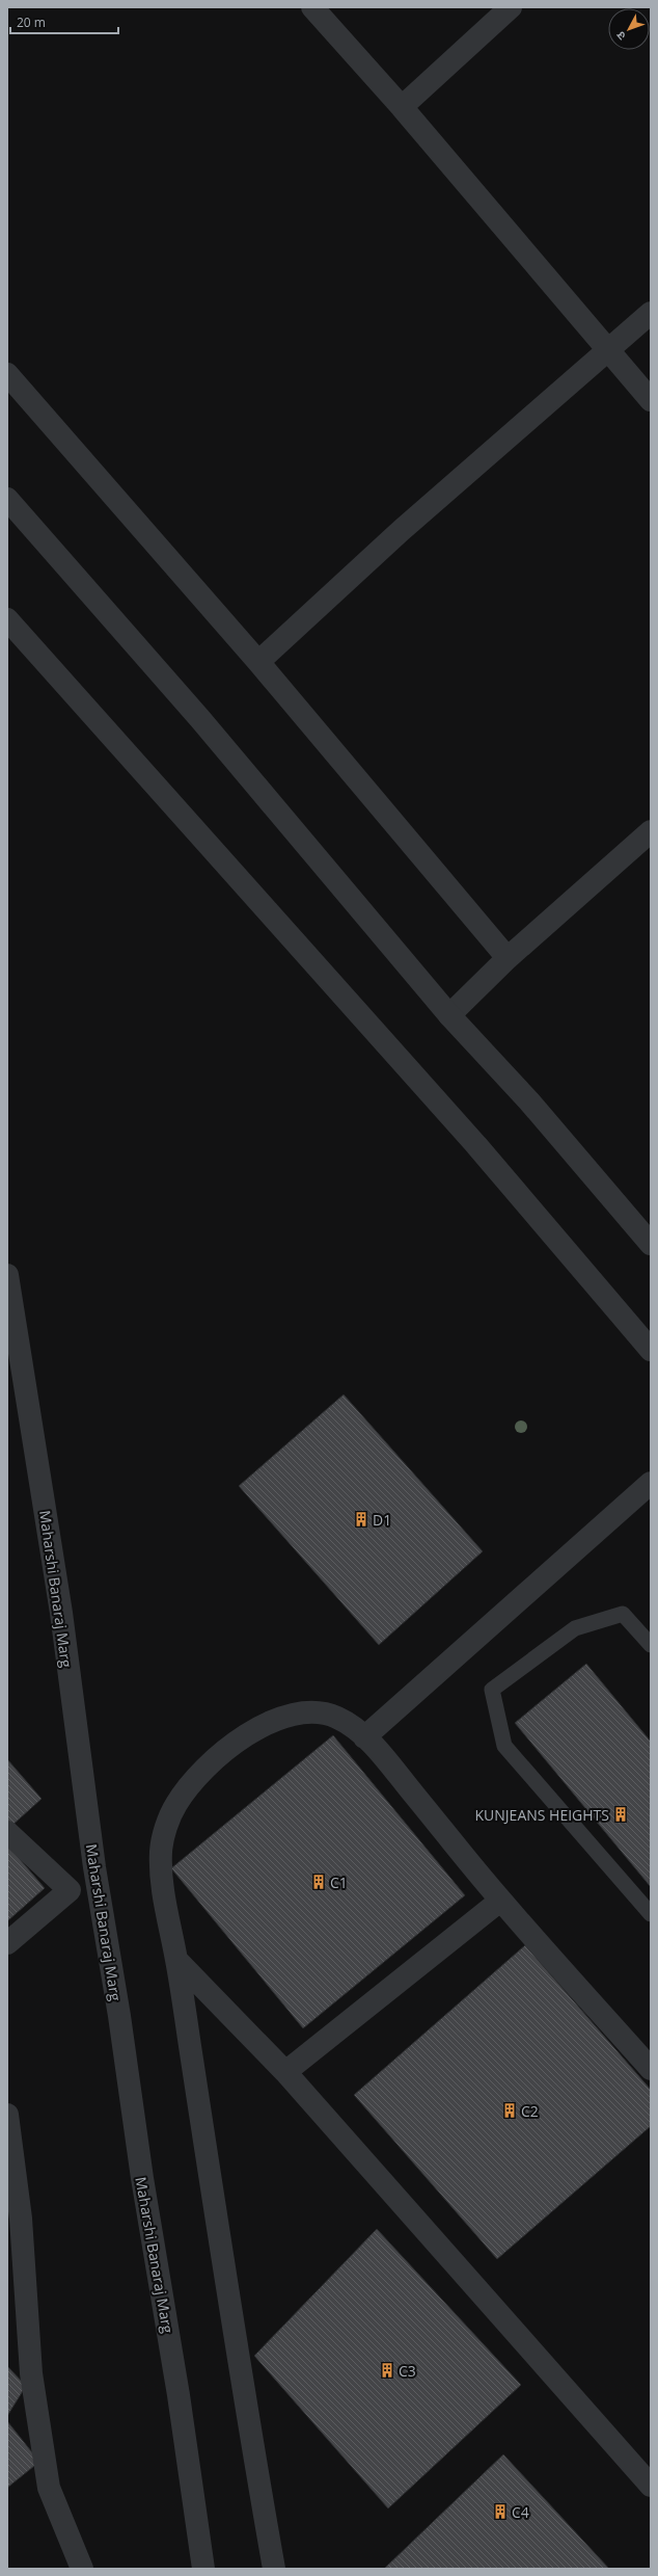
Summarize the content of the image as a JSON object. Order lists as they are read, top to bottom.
{
  "streets": {
    "street": ["Maharshi Banaraj Marg"]
  },
  "places": {
    "building": [
      "D1",
      "KUNJEANS HEIGHTS",
      "C1",
      "C2",
      "C3",
      "C4"
    ]
  },
  "scale_bar": "20 m",
  "north": "bottom left"
}
